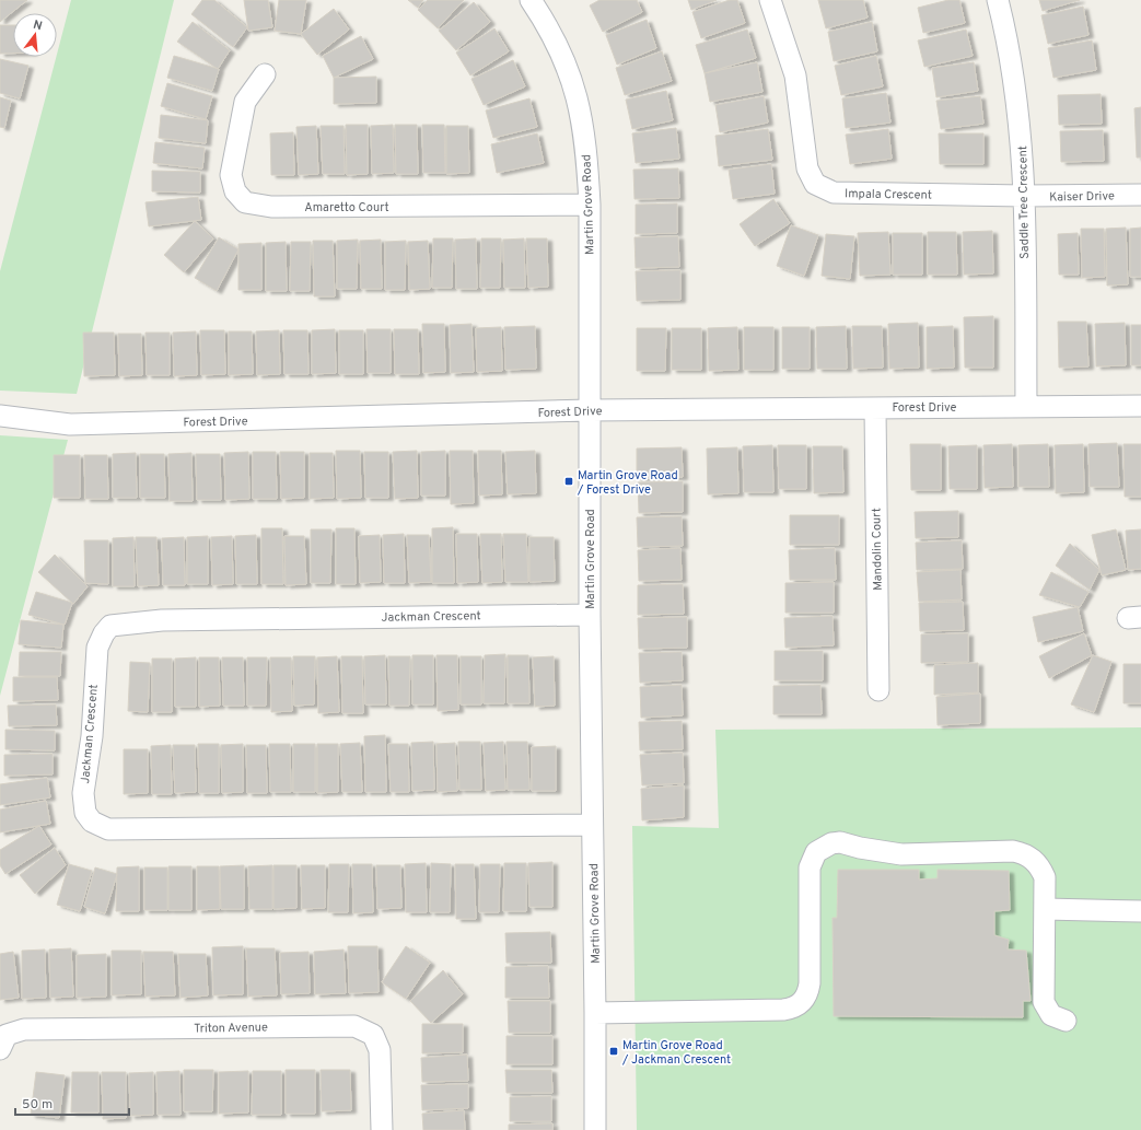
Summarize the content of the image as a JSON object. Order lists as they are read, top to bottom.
{
  "streets": {
    "street": [
      "Impala Crescent",
      "Kaiser Drive",
      "Saddle Tree Crescent",
      "Martin Grove Road",
      "Amaretto Court",
      "Forest Drive",
      "Mandolin Court",
      "Jackman Crescent",
      "Triton Avenue"
    ]
  },
  "crossings": [
    ["Impala Crescent", "Kaiser Drive"],
    ["Impala Crescent", "Saddle Tree Crescent"],
    ["Kaiser Drive", "Saddle Tree Crescent"],
    ["Saddle Tree Crescent", "Forest Drive"],
    ["Martin Grove Road", "Amaretto Court"],
    ["Martin Grove Road", "Forest Drive"],
    ["Martin Grove Road", "Jackman Crescent"],
    ["Forest Drive", "Mandolin Court"]
  ],
  "places": {
    "transit": ["Martin Grove Road / Forest Drive", "Martin Grove Road / Jackman Crescent"]
  },
  "scale_bar": "50 m",
  "north": "top"
}
